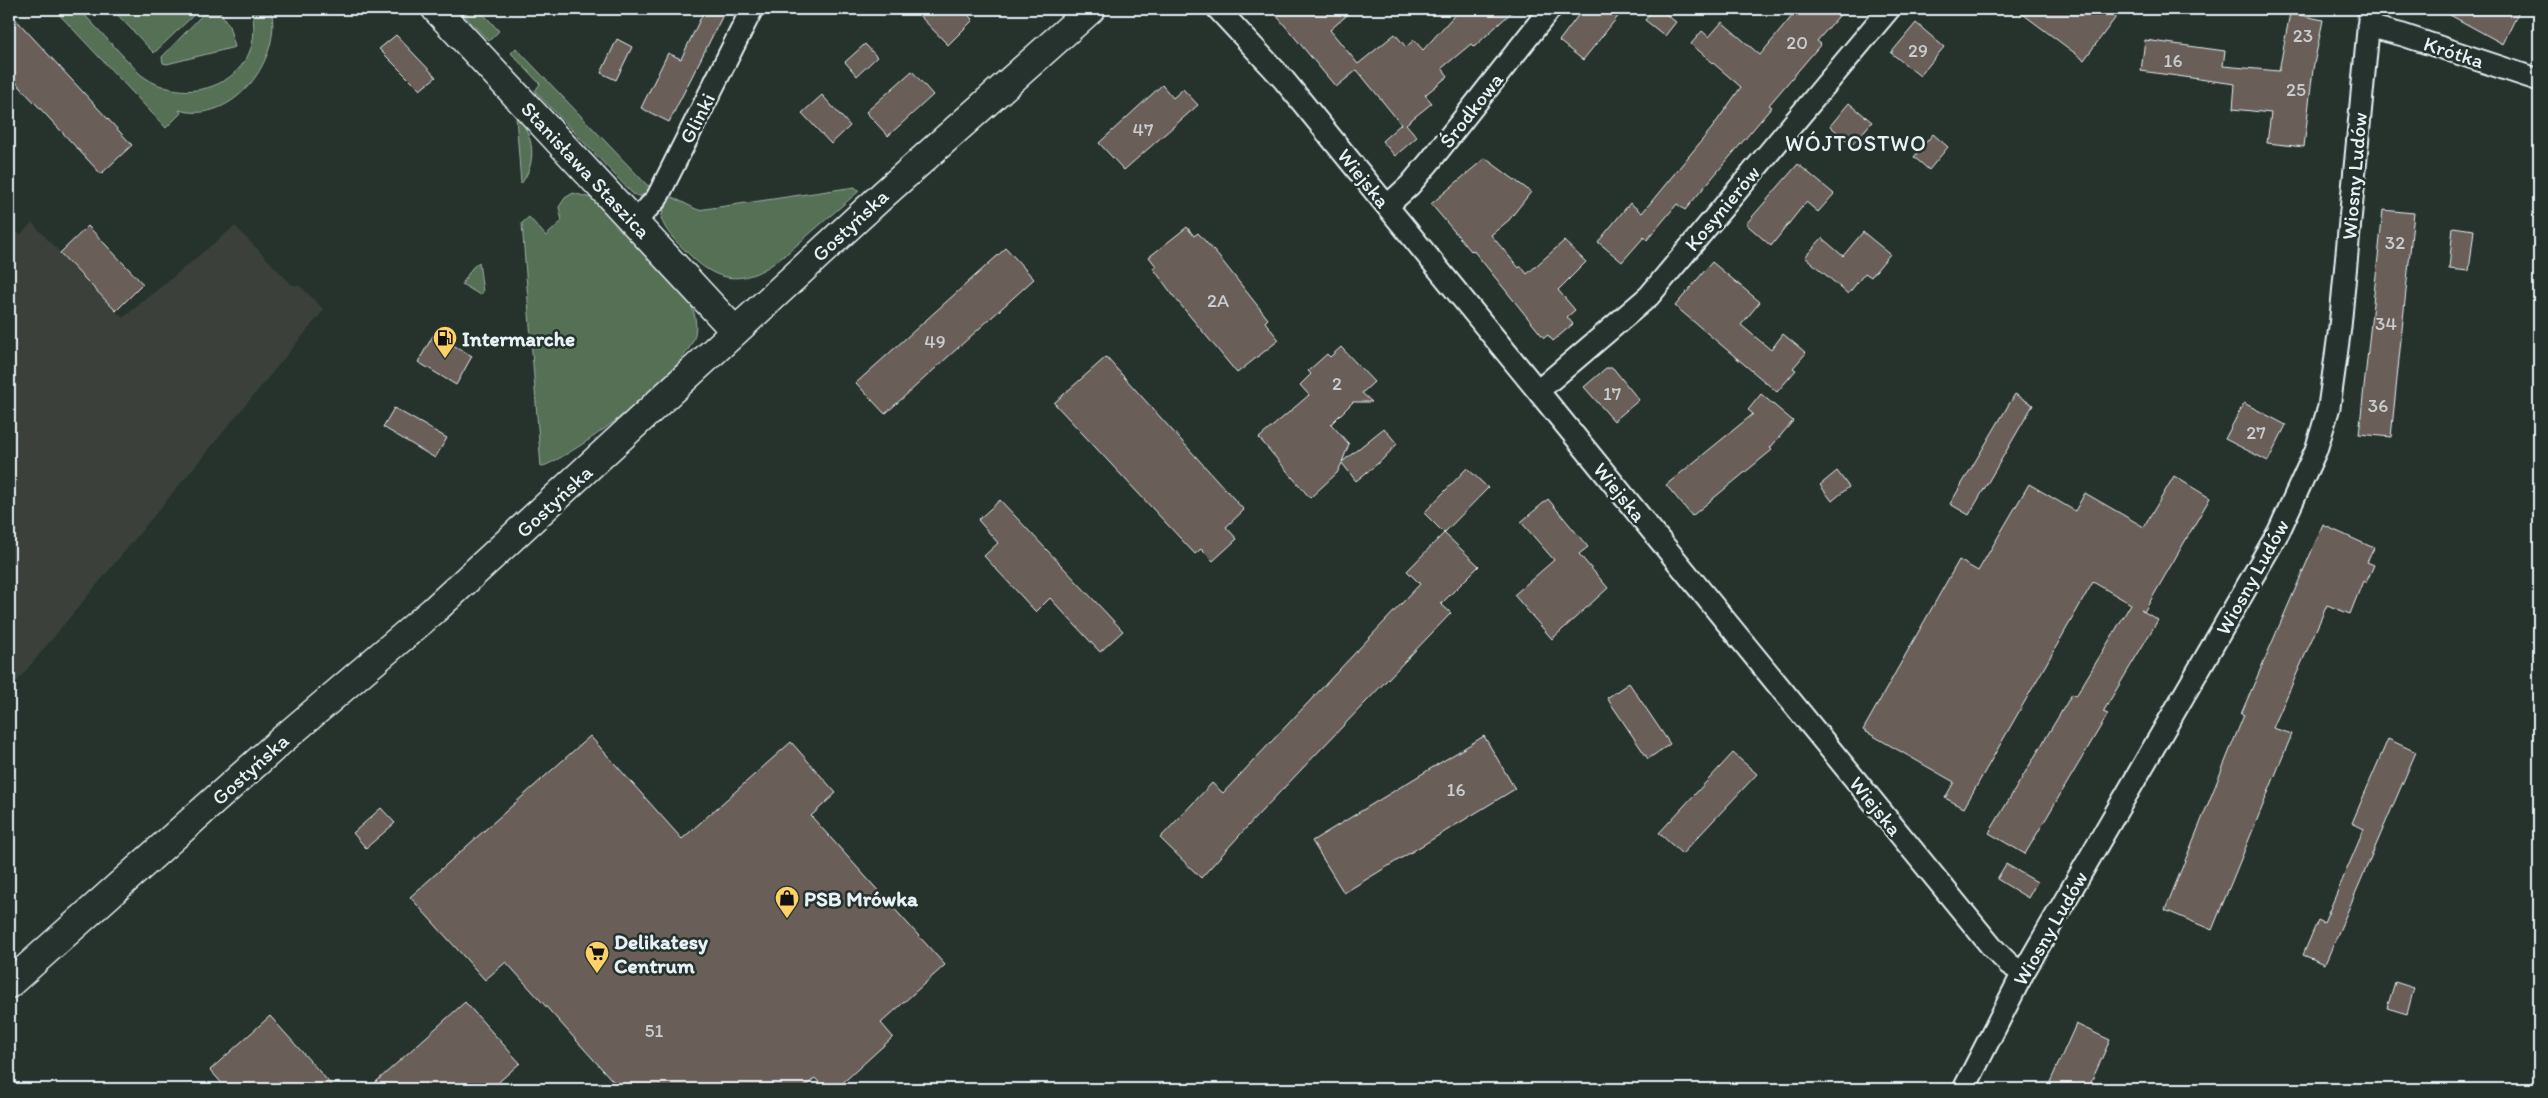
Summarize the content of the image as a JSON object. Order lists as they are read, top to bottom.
{
  "streets": {
    "main road": ["Stanisława Staszica", "Gostyńska"],
    "street": [
      "Krótka",
      "Środkowa",
      "Glinki",
      "Wiosny Ludów",
      "Wiejska",
      "Kosynierów"
    ]
  },
  "crossings": [
    ["Krótka", "Wiosny Ludów"],
    ["Środkowa", "Wiejska"],
    ["Glinki", "Stanisława Staszica"],
    ["Stanisława Staszica", "Gostyńska"],
    ["Wiosny Ludów", "Wiejska"],
    ["Wiejska", "Kosynierów"]
  ],
  "districts": ["WÓJTOSTWO"],
  "places": {
    "fuel station": ["Intermarche"],
    "shop": ["PSB Mrówka"],
    "supermarket": ["Delikatesy Centrum"]
  },
  "house_numbers": [
    "23",
    "20",
    "29",
    "16",
    "25",
    "47",
    "32",
    "2A",
    "34",
    "49",
    "2",
    "17",
    "36",
    "27",
    "16",
    "51"
  ]
}
